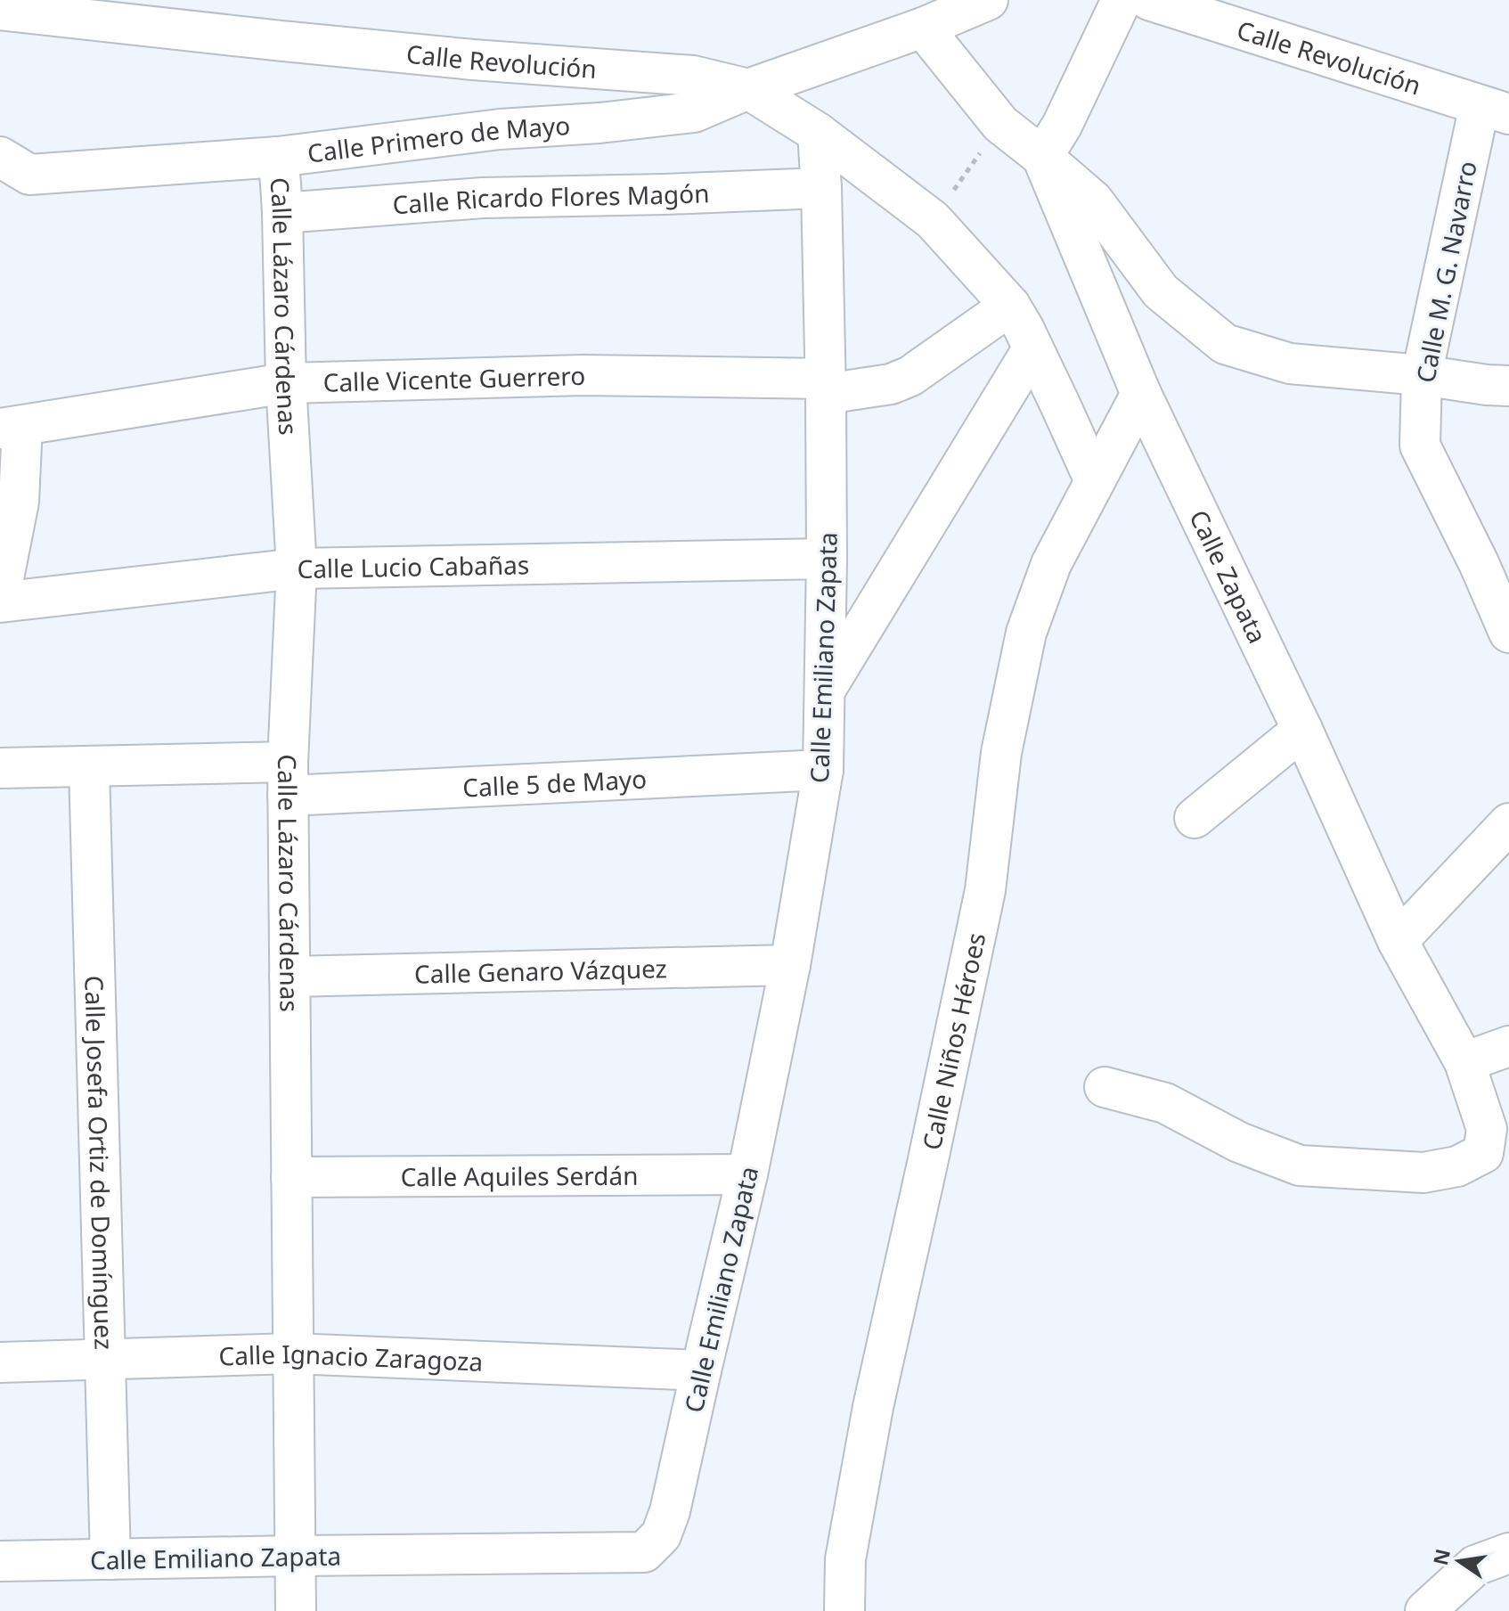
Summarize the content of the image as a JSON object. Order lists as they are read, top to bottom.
{
  "streets": {
    "street": [
      "Calle Revolución",
      "Calle Primero de Mayo",
      "Calle Ricardo Flores Magón",
      "Calle M. G. Navarro",
      "Calle Lázaro Cárdenas",
      "Calle Vicente Guerrero",
      "Calle Lucio Cabañas",
      "Calle Zapata",
      "Calle Emiliano Zapata",
      "Calle 5 de Mayo",
      "Calle Genaro Vázquez",
      "Calle Niños Héroes",
      "Calle Josefa Ortiz de Domínguez",
      "Calle Aquiles Serdán",
      "Calle Ignacio Zaragoza"
    ]
  },
  "crossings": [
    ["Calle Revolución", "Calle Primero de Mayo"],
    ["Calle Revolución", "Calle M. G. Navarro"],
    ["Calle Primero de Mayo", "Calle Lázaro Cárdenas"],
    ["Calle Ricardo Flores Magón", "Calle Lázaro Cárdenas"],
    ["Calle Ricardo Flores Magón", "Calle Emiliano Zapata"],
    ["Calle Lázaro Cárdenas", "Calle Vicente Guerrero"],
    ["Calle Lázaro Cárdenas", "Calle Lucio Cabañas"],
    ["Calle Lázaro Cárdenas", "Calle Emiliano Zapata"],
    ["Calle Lázaro Cárdenas", "Calle 5 de Mayo"],
    ["Calle Lázaro Cárdenas", "Calle Genaro Vázquez"],
    ["Calle Lázaro Cárdenas", "Calle Aquiles Serdán"],
    ["Calle Lázaro Cárdenas", "Calle Ignacio Zaragoza"],
    ["Calle Vicente Guerrero", "Calle Emiliano Zapata"],
    ["Calle Lucio Cabañas", "Calle Emiliano Zapata"],
    ["Calle Zapata", "Calle Niños Héroes"],
    ["Calle Emiliano Zapata", "Calle 5 de Mayo"],
    ["Calle Emiliano Zapata", "Calle Genaro Vázquez"],
    ["Calle Emiliano Zapata", "Calle Josefa Ortiz de Domínguez"],
    ["Calle Emiliano Zapata", "Calle Aquiles Serdán"],
    ["Calle Emiliano Zapata", "Calle Ignacio Zaragoza"],
    ["Calle 5 de Mayo", "Calle Josefa Ortiz de Domínguez"],
    ["Calle Josefa Ortiz de Domínguez", "Calle Ignacio Zaragoza"]
  ],
  "north": "left"
}
